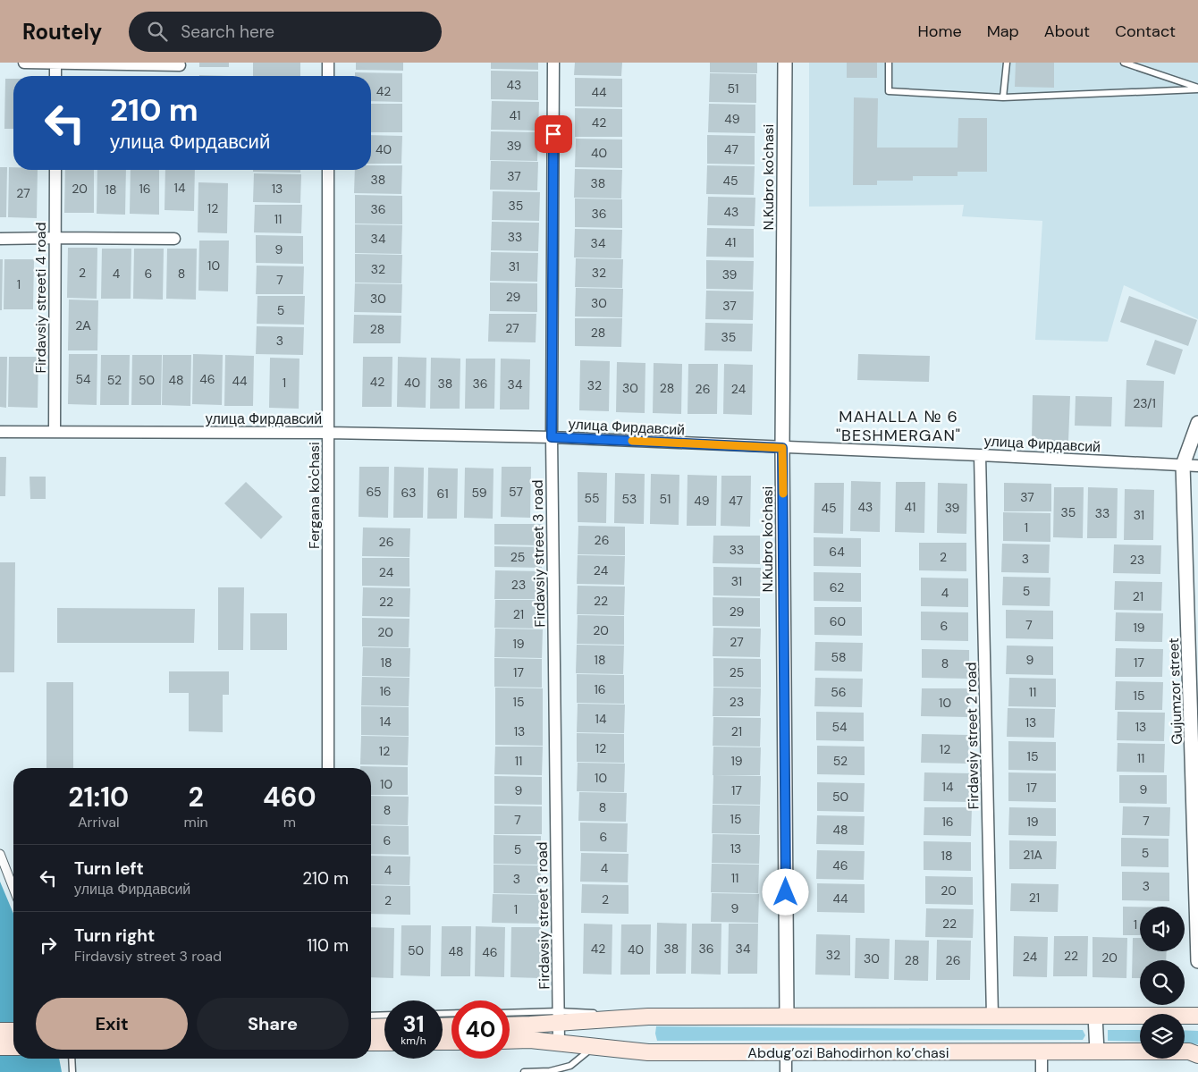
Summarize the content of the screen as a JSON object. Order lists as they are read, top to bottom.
{
  "streets": {
    "main road": ["Abdug’ozi Bahodirhon ko’chasi"],
    "street": [
      "N.Kubro ko'chasi",
      "Firdavsiy streeti 4 road",
      "улица Фирдавсий",
      "Fergana ko'chasi",
      "Firdavsiy street 3 road",
      "Gujumzor street",
      "Firdavsiy street 2 road"
    ]
  },
  "crossings": [
    ["N.Kubro ko'chasi", "улица Фирдавсий"],
    ["Firdavsiy streeti 4 road", "улица Фирдавсий"],
    ["улица Фирдавсий", "Fergana ko'chasi"],
    ["улица Фирдавсий", "Firdavsiy street 3 road"],
    ["улица Фирдавсий", "Gujumzor street"],
    ["улица Фирдавсий", "Firdavsiy street 2 road"],
    ["Firdavsiy street 3 road", "Abdug’ozi Bahodirhon ko’chasi"]
  ],
  "districts": ["MAHALLA № 6 \"BESHMERGAN\""],
  "house_numbers": [
    "43",
    "51",
    "42",
    "44",
    "41",
    "49",
    "42",
    "39",
    "40",
    "47",
    "40",
    "37",
    "38",
    "45",
    "38",
    "14",
    "20",
    "16",
    "13",
    "18",
    "27",
    "35",
    "12",
    "36",
    "43",
    "36",
    "11",
    "33",
    "34",
    "41",
    "34",
    "9",
    "10",
    "31",
    "32",
    "2",
    "32",
    "4",
    "6",
    "8",
    "39",
    "7",
    "1",
    "29",
    "30",
    "30",
    "37",
    "5",
    "2А",
    "27",
    "28",
    "28",
    "35",
    "3",
    "54",
    "46",
    "52",
    "50",
    "48",
    "44",
    "42",
    "1",
    "40",
    "38",
    "36",
    "34",
    "32",
    "30",
    "28",
    "26",
    "24",
    "23/1",
    "65",
    "57",
    "63",
    "59",
    "61",
    "37",
    "55",
    "53",
    "51",
    "49",
    "47",
    "43",
    "41",
    "45",
    "39",
    "35",
    "33",
    "31",
    "1",
    "26",
    "26",
    "33",
    "64",
    "25",
    "2",
    "3",
    "23",
    "24",
    "24",
    "31",
    "23",
    "62",
    "5",
    "4",
    "21",
    "22",
    "22",
    "29",
    "21",
    "60",
    "7",
    "6",
    "19",
    "20",
    "20",
    "27",
    "19",
    "58",
    "18",
    "9",
    "18",
    "17",
    "8",
    "17",
    "25",
    "16",
    "16",
    "56",
    "11",
    "15",
    "15",
    "23",
    "10",
    "14",
    "14",
    "13",
    "54",
    "13",
    "13",
    "21",
    "12",
    "12",
    "12",
    "15",
    "11",
    "11",
    "19",
    "52",
    "10",
    "10",
    "14",
    "17",
    "9",
    "9",
    "17",
    "50",
    "8",
    "8",
    "15",
    "7",
    "7",
    "16",
    "19",
    "48",
    "6",
    "6",
    "13",
    "5",
    "5",
    "21A",
    "18",
    "46",
    "4",
    "4",
    "11",
    "3",
    "3",
    "20",
    "21",
    "44",
    "2",
    "2",
    "9",
    "1",
    "22",
    "1",
    "42",
    "38",
    "36",
    "34",
    "40",
    "50",
    "48",
    "46",
    "32",
    "22",
    "24",
    "20",
    "30",
    "28",
    "26"
  ],
  "page": {
    "header": "Routely",
    "search": "Search here",
    "nav": [
      "Home",
      "Map",
      "About",
      "Contact"
    ],
    "turn": ["210 m", "улица Фирдавсий"],
    "eta": [
      "21:10",
      "Arrival",
      "2",
      "min",
      "460",
      "m"
    ],
    "list": [
      {
        "name": "Turn left",
        "note": "улица Фирдавсий",
        "value": "210 m"
      },
      {
        "name": "Turn right",
        "note": "Firdavsiy street 3 road",
        "value": "110 m"
      }
    ],
    "buttons": ["Exit", "Share"],
    "speed": "31 km/h",
    "limit": "40"
  }
}
